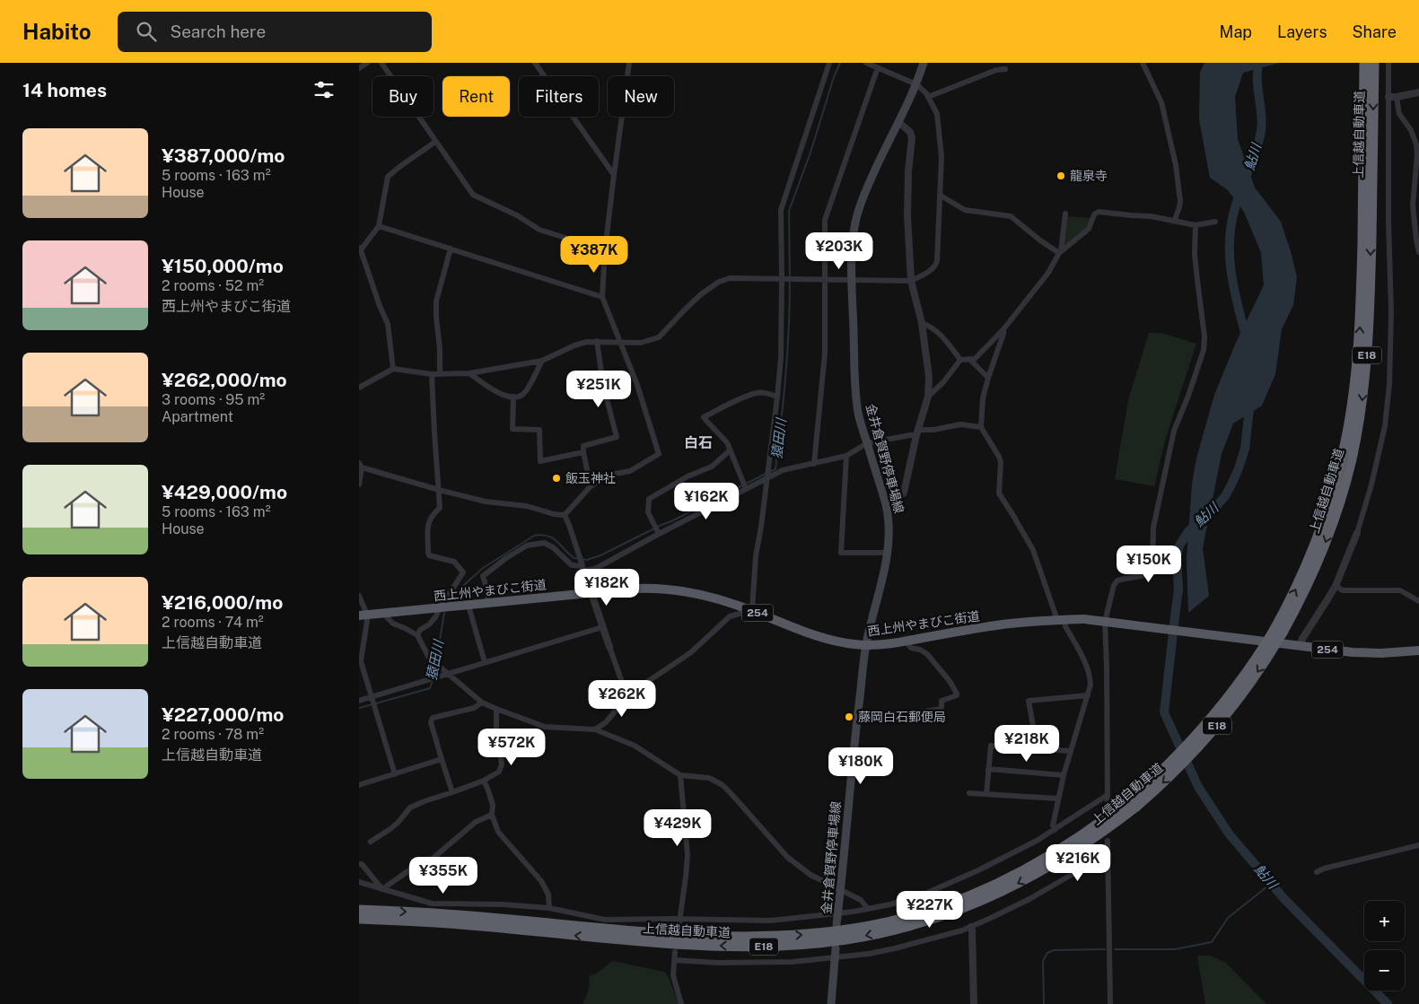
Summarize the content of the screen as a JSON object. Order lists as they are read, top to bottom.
{
  "streets": {
    "highway": [
      "上信越自動車道",
      "E18",
      "西上州やまびこ街道",
      "254"
    ],
    "main road": ["金井倉賀野停車場線"]
  },
  "crossings": [
    ["金井倉賀野停車場線", "西上州やまびこ街道"]
  ],
  "districts": ["白石"],
  "water": ["鮎川", "猿田川"],
  "places": ["龍泉寺", "飯玉神社", "藤岡白石郵便局"],
  "page": {
    "header": "Habito",
    "search": "Search here",
    "nav": ["Map", "Layers", "Share"],
    "heading": "14 homes",
    "chip": [
      "Buy",
      "Rent",
      "Filters",
      "New"
    ],
    "list": [
      {
        "name": "¥387,000/mo",
        "note": "5 rooms · 163 m² · House"
      },
      {
        "name": "¥150,000/mo",
        "note": "2 rooms · 52 m² · 西上州やまびこ街道"
      },
      {
        "name": "¥262,000/mo",
        "note": "3 rooms · 95 m² · Apartment"
      },
      {
        "name": "¥429,000/mo",
        "note": "5 rooms · 163 m² · House"
      },
      {
        "name": "¥216,000/mo",
        "note": "2 rooms · 74 m² · 上信越自動車道"
      },
      {
        "name": "¥227,000/mo",
        "note": "2 rooms · 78 m² · 上信越自動車道"
      }
    ],
    "price": [
      "¥203K",
      "¥387K",
      "¥251K",
      "¥162K",
      "¥150K",
      "¥182K",
      "¥262K",
      "¥218K",
      "¥572K",
      "¥180K",
      "¥429K",
      "¥216K",
      "¥355K",
      "¥227K"
    ],
    "map_buttons": ["+", "−"]
  }
}
